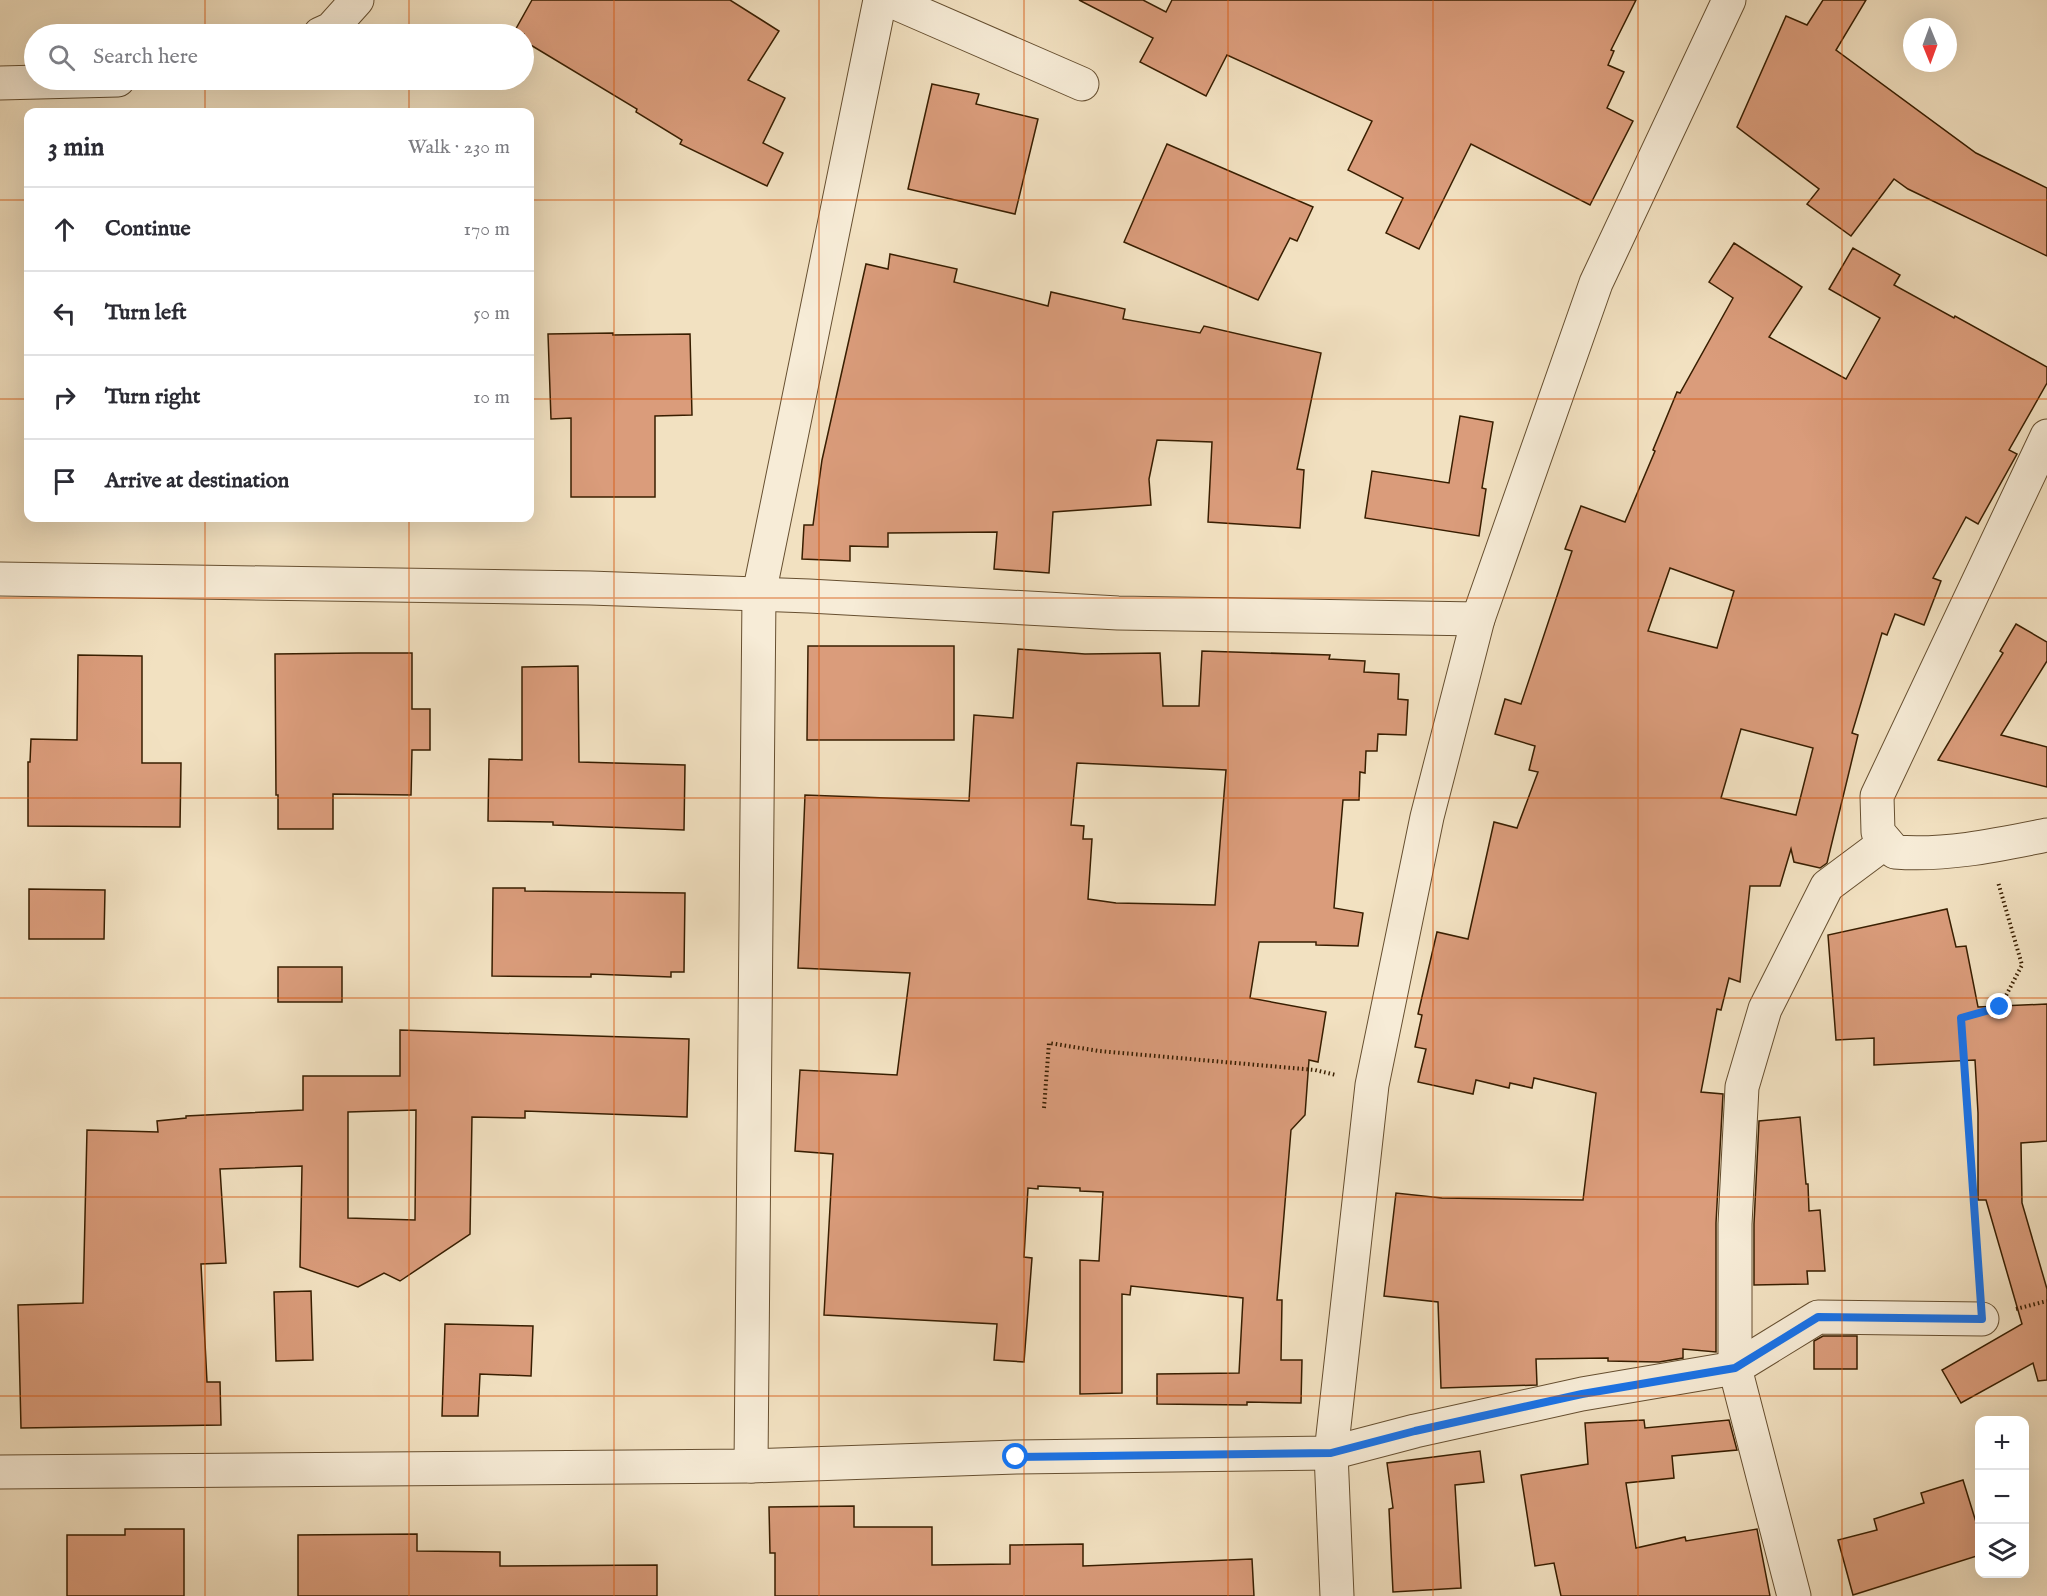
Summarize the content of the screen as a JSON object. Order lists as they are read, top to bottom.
{
  "north": "bottom",
  "page": {
    "search": "Search here",
    "heading": ["3 min", "Walk · 230 m"],
    "list": [
      ["Continue", "170 m"],
      ["Turn left", "50 m"],
      ["Turn right", "10 m"],
      "Arrive at destination"
    ],
    "map_buttons": ["+", "−"]
  }
}
